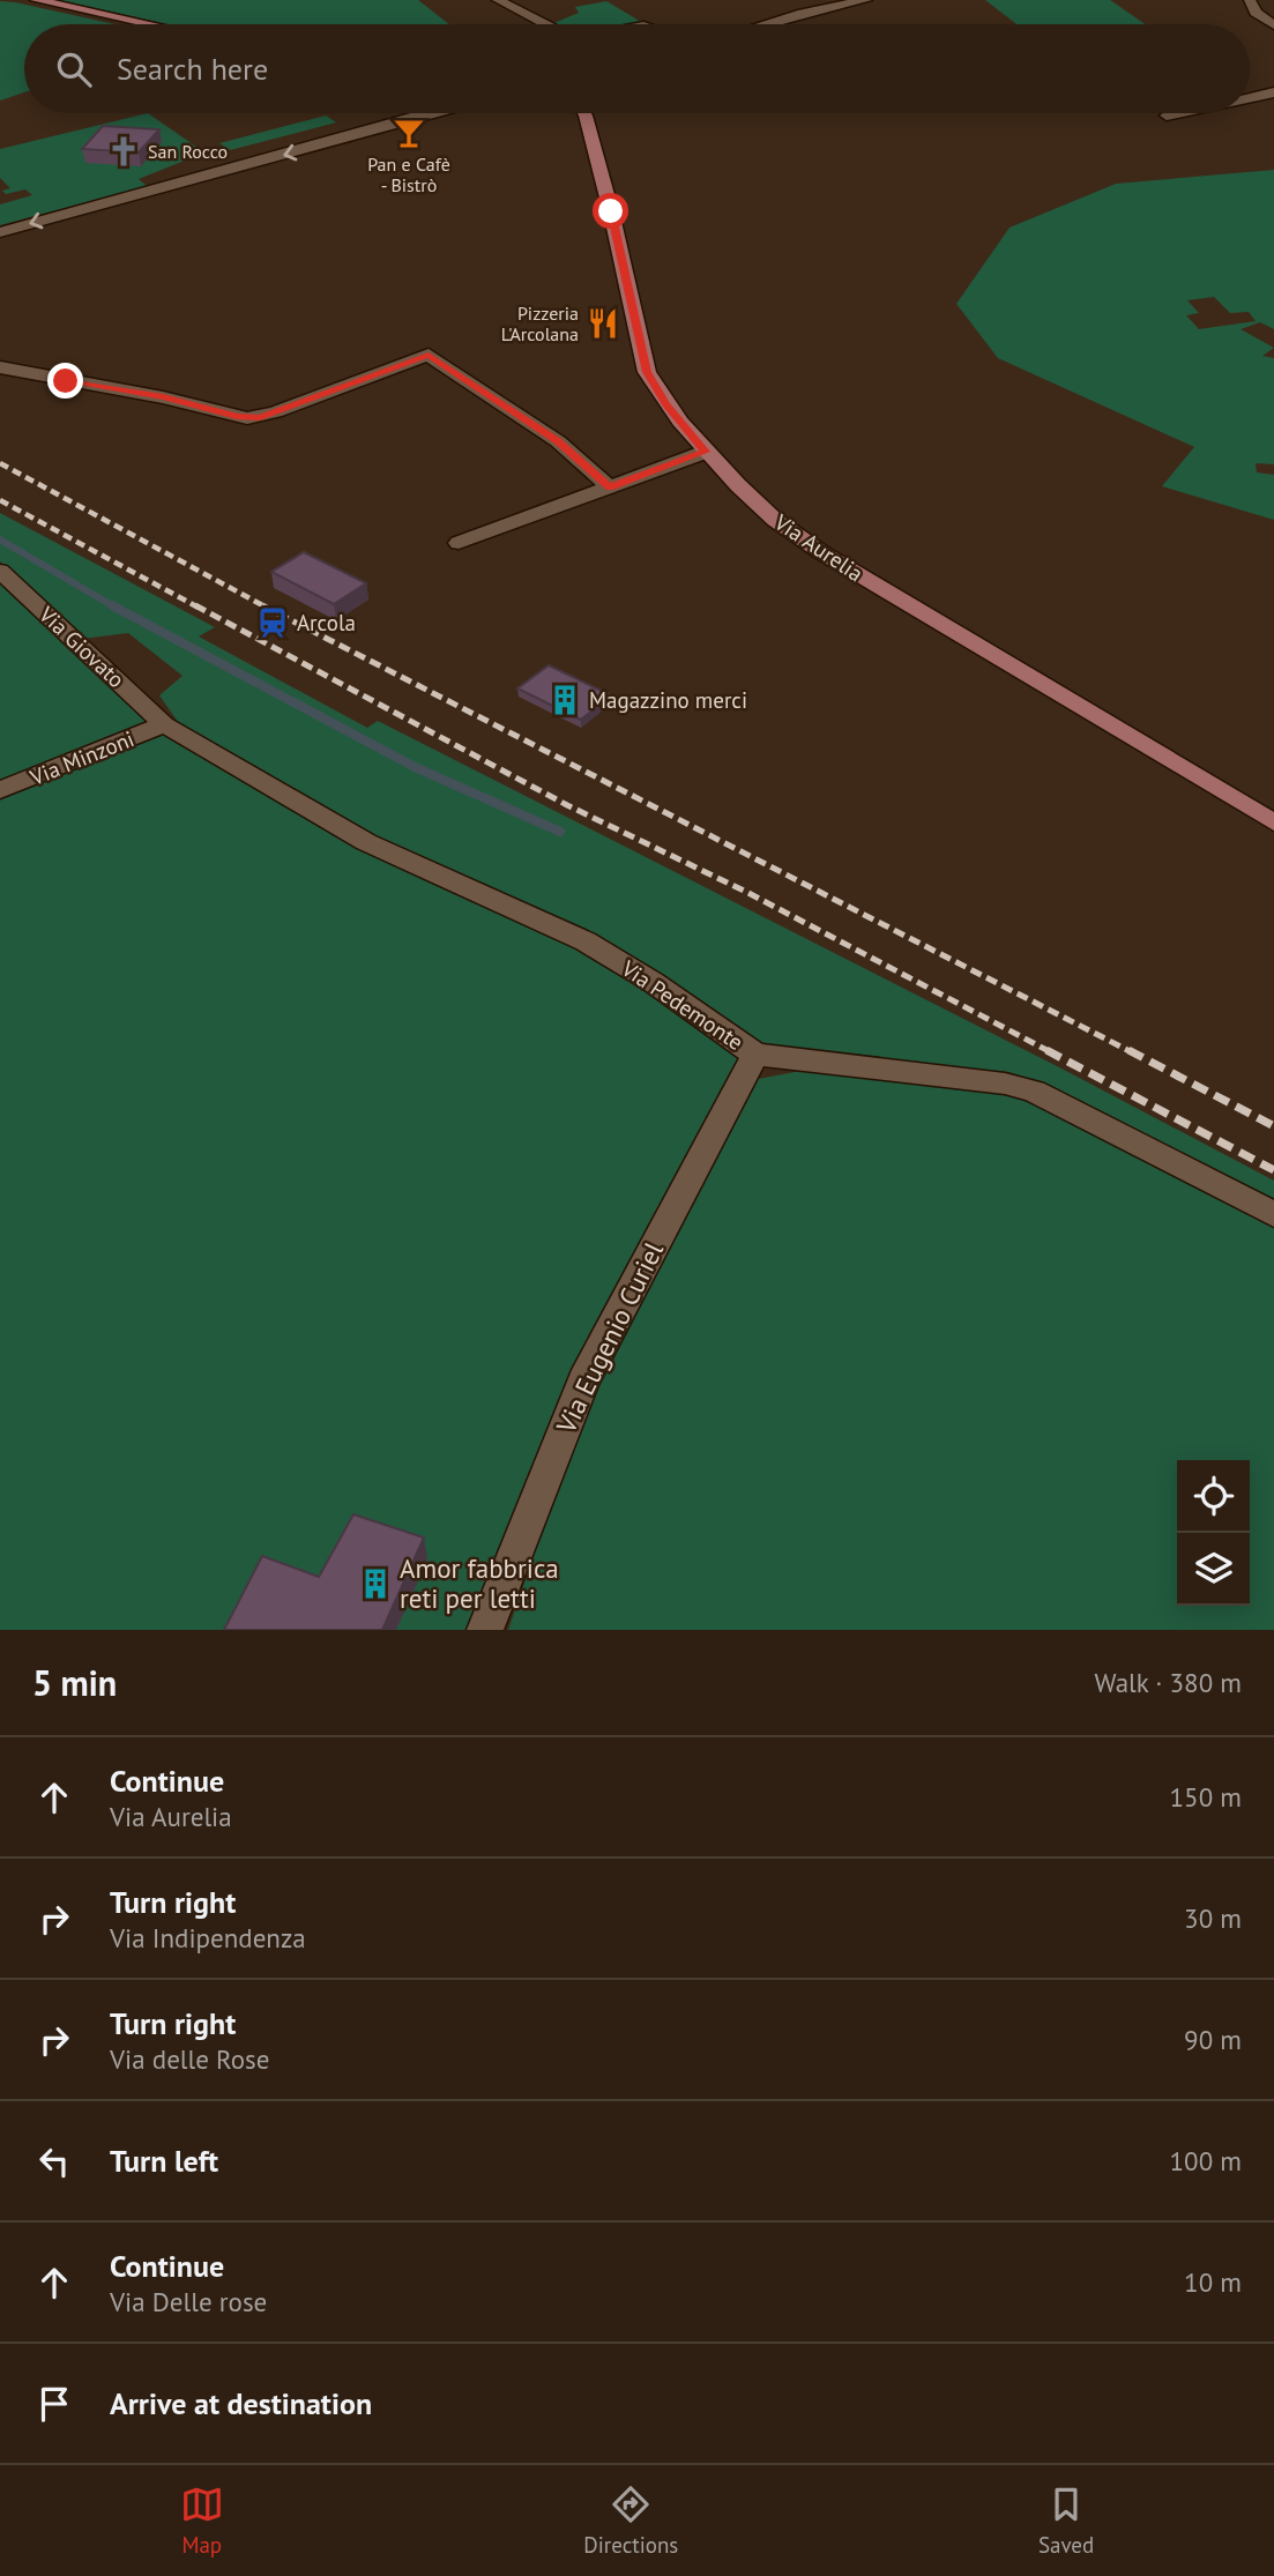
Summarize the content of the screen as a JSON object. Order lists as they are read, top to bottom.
{
  "streets": {
    "main road": ["Via Aurelia"],
    "street": [
      "Via Giovato",
      "Via Minzoni",
      "Via Pedemonte",
      "Via Eugenio Curiel"
    ]
  },
  "crossings": [
    ["Via Giovato", "Via Minzoni"],
    ["Via Giovato", "Via Pedemonte"],
    ["Via Minzoni", "Via Pedemonte"],
    ["Via Pedemonte", "Via Eugenio Curiel"]
  ],
  "places": {
    "bar": ["Pan e Cafè - Bistrò"],
    "church": ["San Rocco"],
    "restaurant": ["Pizzeria L'Arcolana"],
    "station": ["Arcola"],
    "building": ["Magazzino merci", "Amor fabbrica reti per letti"]
  },
  "page": {
    "search": "Search here",
    "heading": ["5 min", "Walk · 380 m"],
    "list": [
      ["Continue", "Via Aurelia", "150 m"],
      ["Turn right", "Via Indipendenza", "30 m"],
      ["Turn right", "Via delle Rose", "90 m"],
      ["Turn left", "100 m"],
      ["Continue", "Via Delle rose", "10 m"],
      "Arrive at destination"
    ],
    "nav": ["Map", "Directions", "Saved"]
  }
}
